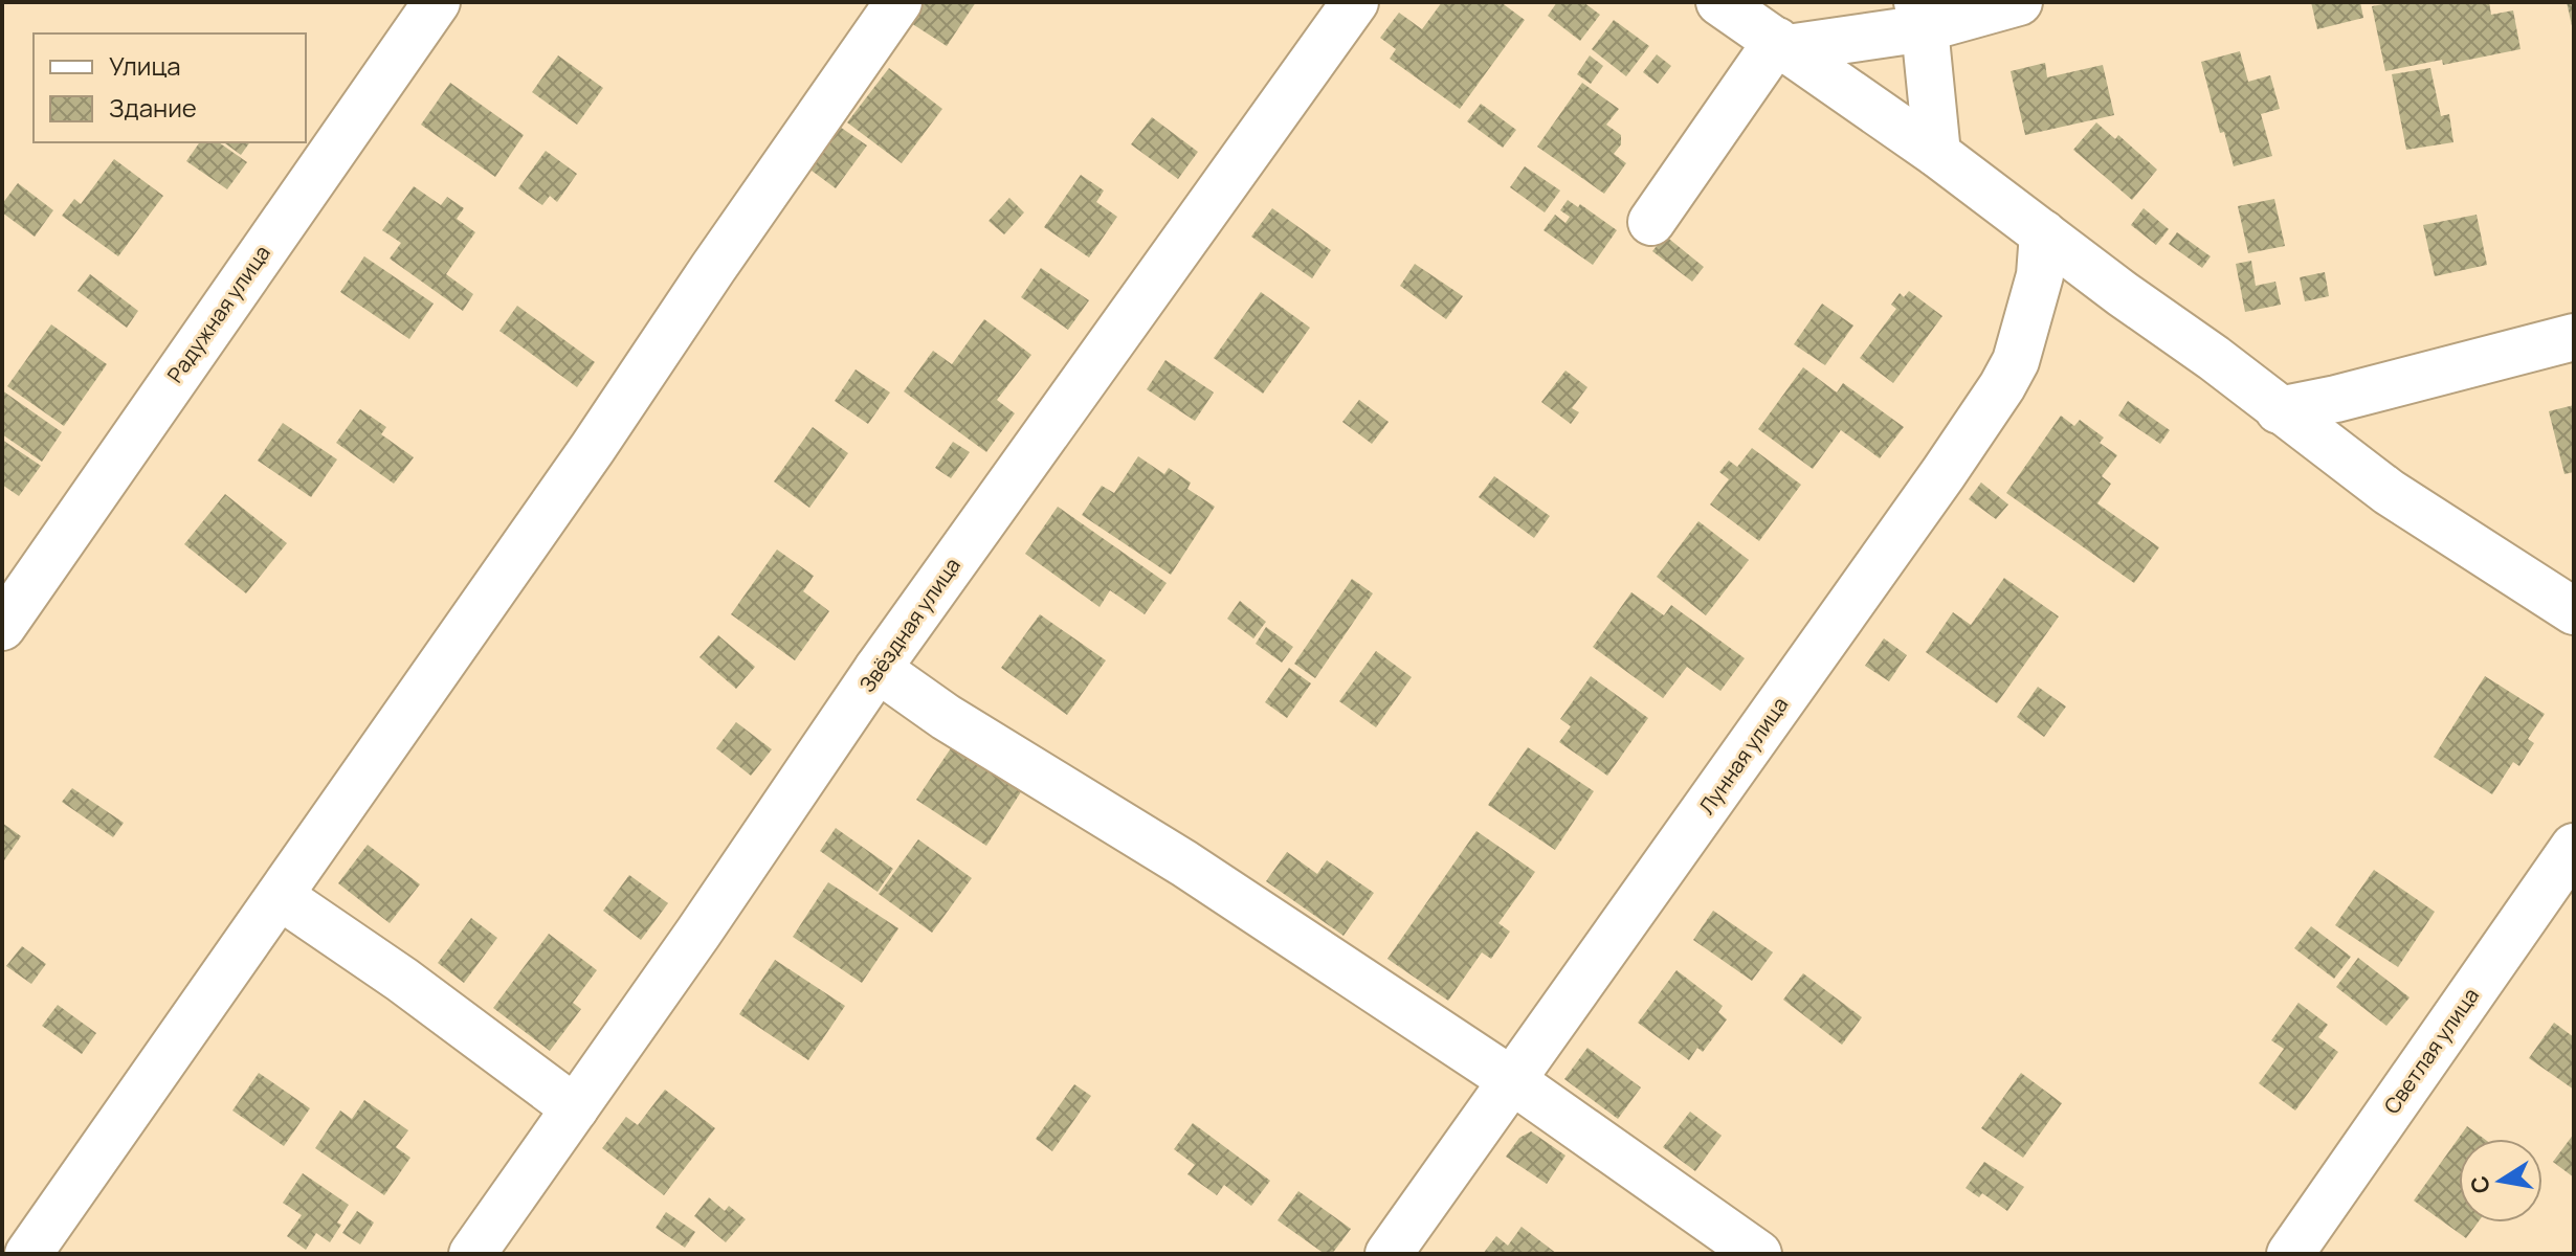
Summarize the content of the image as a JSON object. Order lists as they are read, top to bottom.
{
  "streets": {
    "street": [
      "Радужная улица",
      "Звёздная улица",
      "Лунная улица",
      "Светлая улица"
    ]
  },
  "legend": ["Улица", "Здание"],
  "north": "left"
}
